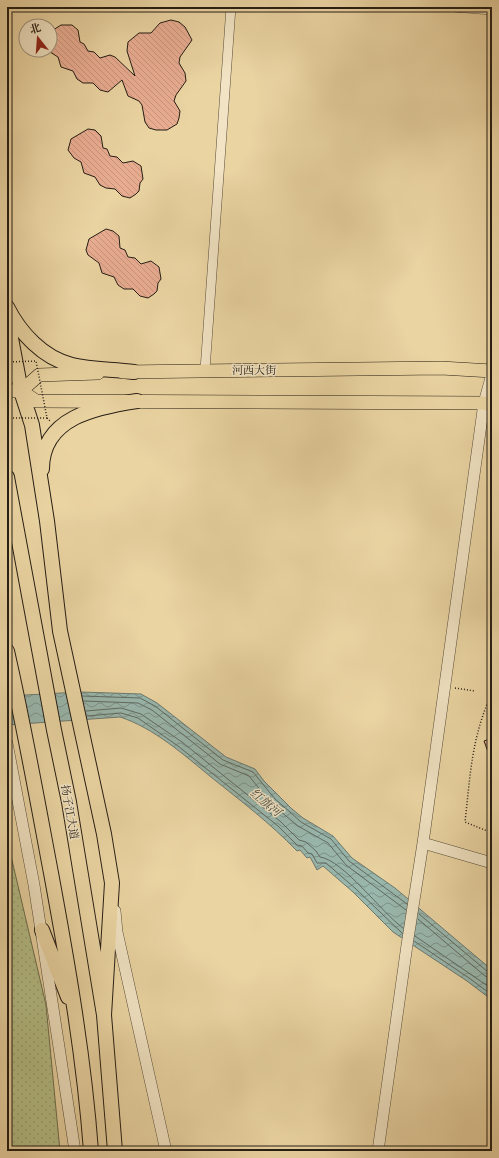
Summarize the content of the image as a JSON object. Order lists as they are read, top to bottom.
{
  "streets": {
    "highway": ["扬子江大道"],
    "main road": ["河西大街"]
  },
  "water": ["红旗河"],
  "north": "top"
}
